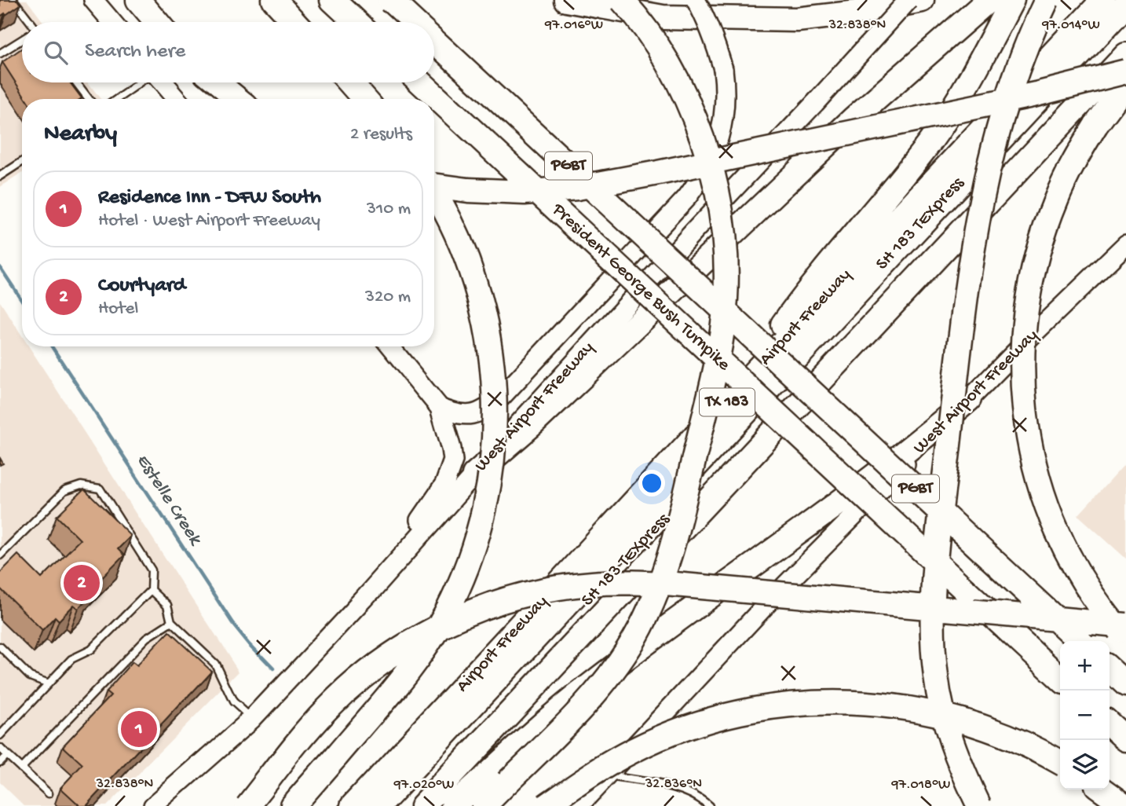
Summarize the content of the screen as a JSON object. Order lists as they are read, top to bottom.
{
  "streets": {
    "highway": [
      "PGBT",
      "SH 183 TEXpress",
      "President George Bush Turnpike",
      "Airport Freeway",
      "TX 183"
    ],
    "main road": ["West Airport Freeway"]
  },
  "water": ["Estelle Creek"],
  "page": {
    "search": "Search here",
    "heading": ["Nearby", "2 results"],
    "list": [
      {
        "mark": "1",
        "name": "Residence Inn - DFW South",
        "note": "Hotel · West Airport Freeway",
        "value": "310 m"
      },
      {
        "mark": "2",
        "name": "Courtyard",
        "note": "Hotel",
        "value": "320 m"
      }
    ],
    "pins": ["2", "1"],
    "map_buttons": ["+", "−"]
  },
  "coordinates": [
    "97.016°W",
    "97.014°W",
    "32.838°N",
    "32.836°N",
    "97.020°W",
    "97.018°W"
  ]
}
